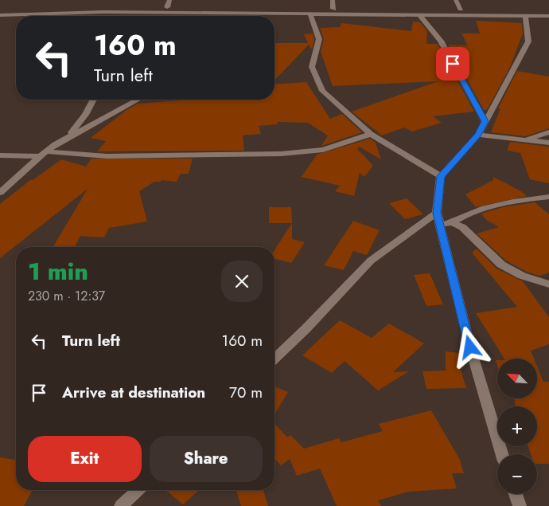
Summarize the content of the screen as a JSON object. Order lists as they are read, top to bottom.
{
  "north": "top left",
  "page": {
    "turn": ["160 m", "Turn left"],
    "heading": ["1 min", "230 m · 12:37"],
    "list": [
      {
        "name": "Turn left",
        "value": "160 m"
      },
      {
        "name": "Arrive at destination",
        "value": "70 m"
      }
    ],
    "map_buttons": ["+", "−"],
    "buttons": ["Exit", "Share"]
  }
}
